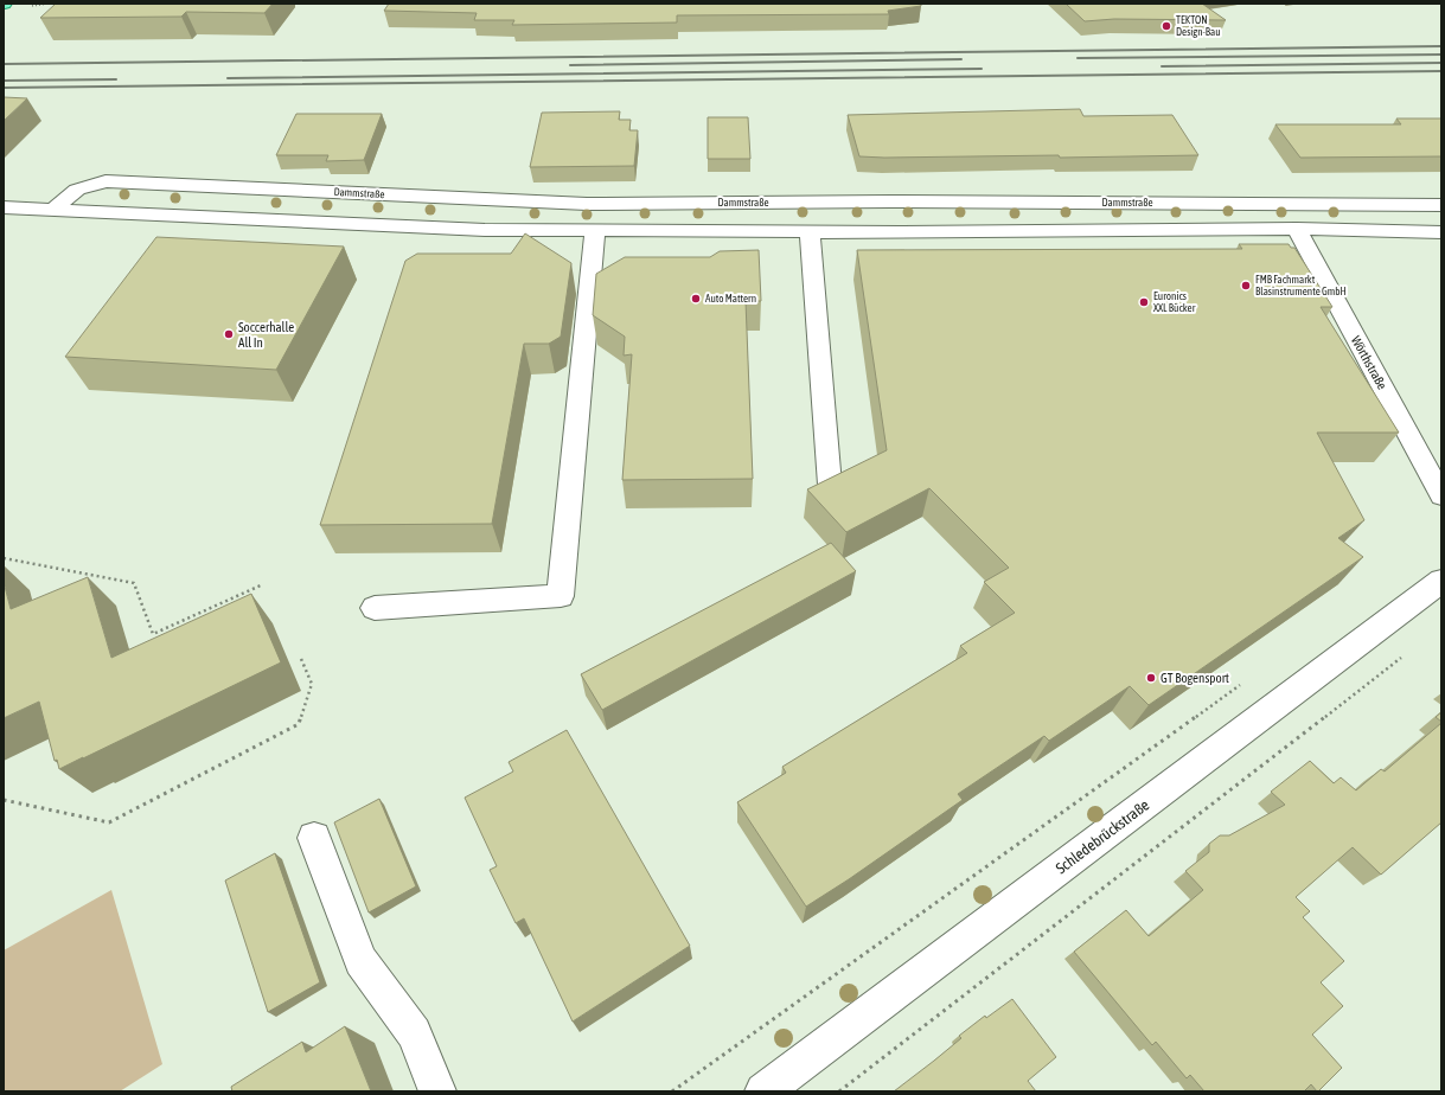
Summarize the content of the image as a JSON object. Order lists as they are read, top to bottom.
{
  "streets": {
    "street": ["Dammstraße", "Wörthstraße", "Schledebrückstraße"]
  },
  "places": [
    "TEKTON Design-Bau",
    "FMB Fachmarkt Blasinstrumente GmbH",
    "Auto Mattern",
    "Euronics XXL Bücker",
    "Soccerhalle All In",
    "GT Bogensport"
  ]
}
